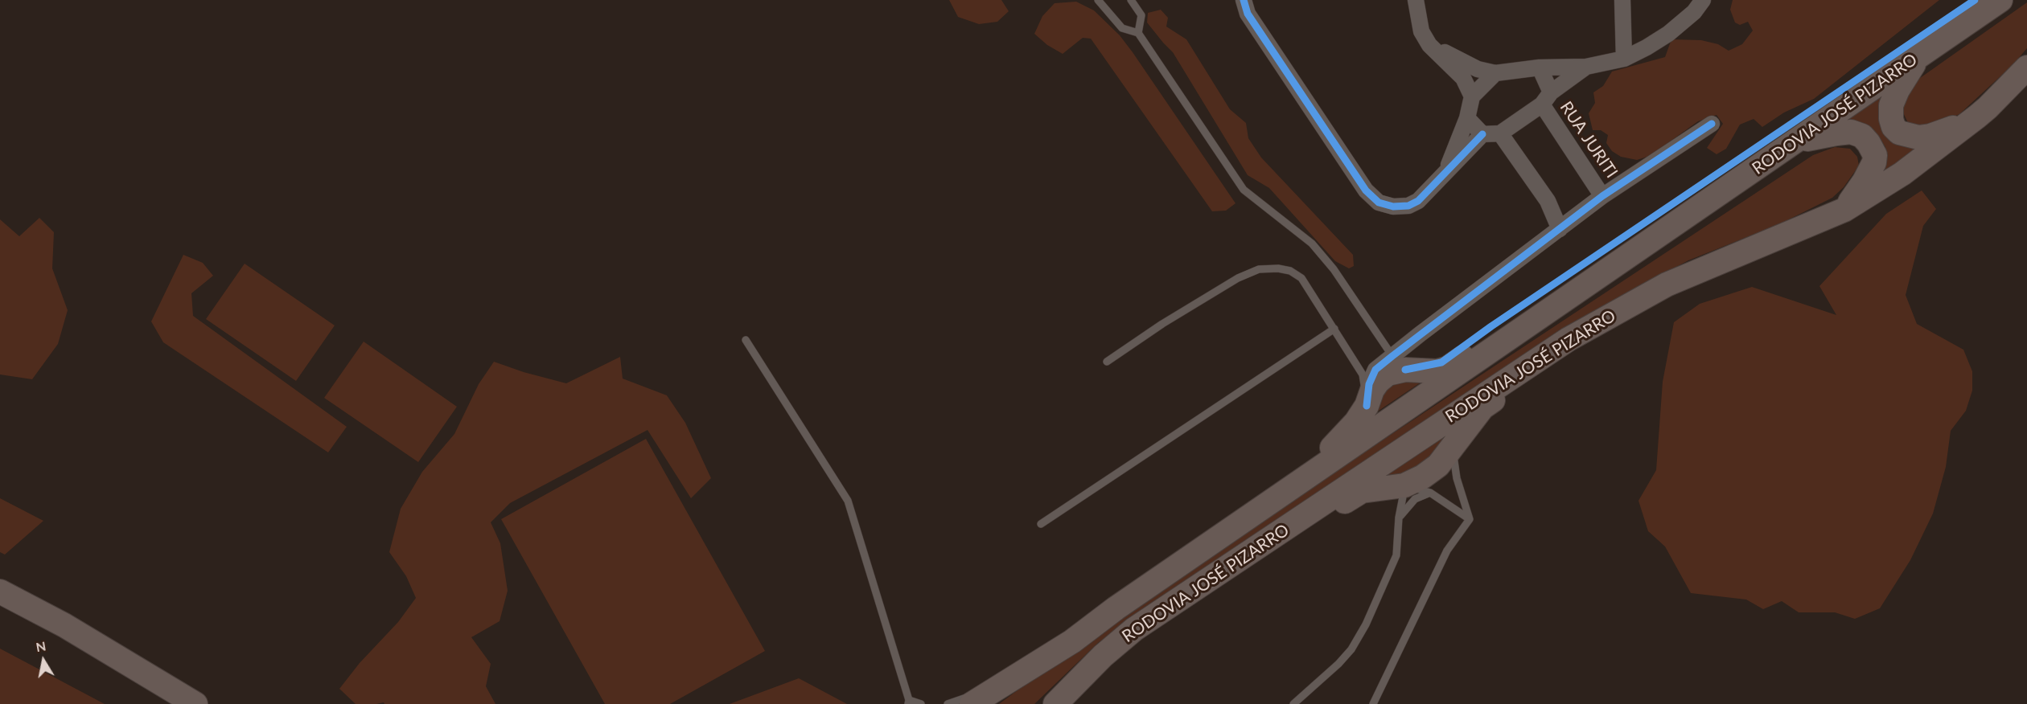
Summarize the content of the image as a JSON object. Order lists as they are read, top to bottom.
{
  "streets": {
    "main road": ["RODOVIA JOSÉ PIZARRO"],
    "street": ["RUA JURITI"]
  },
  "north": "top"
}
